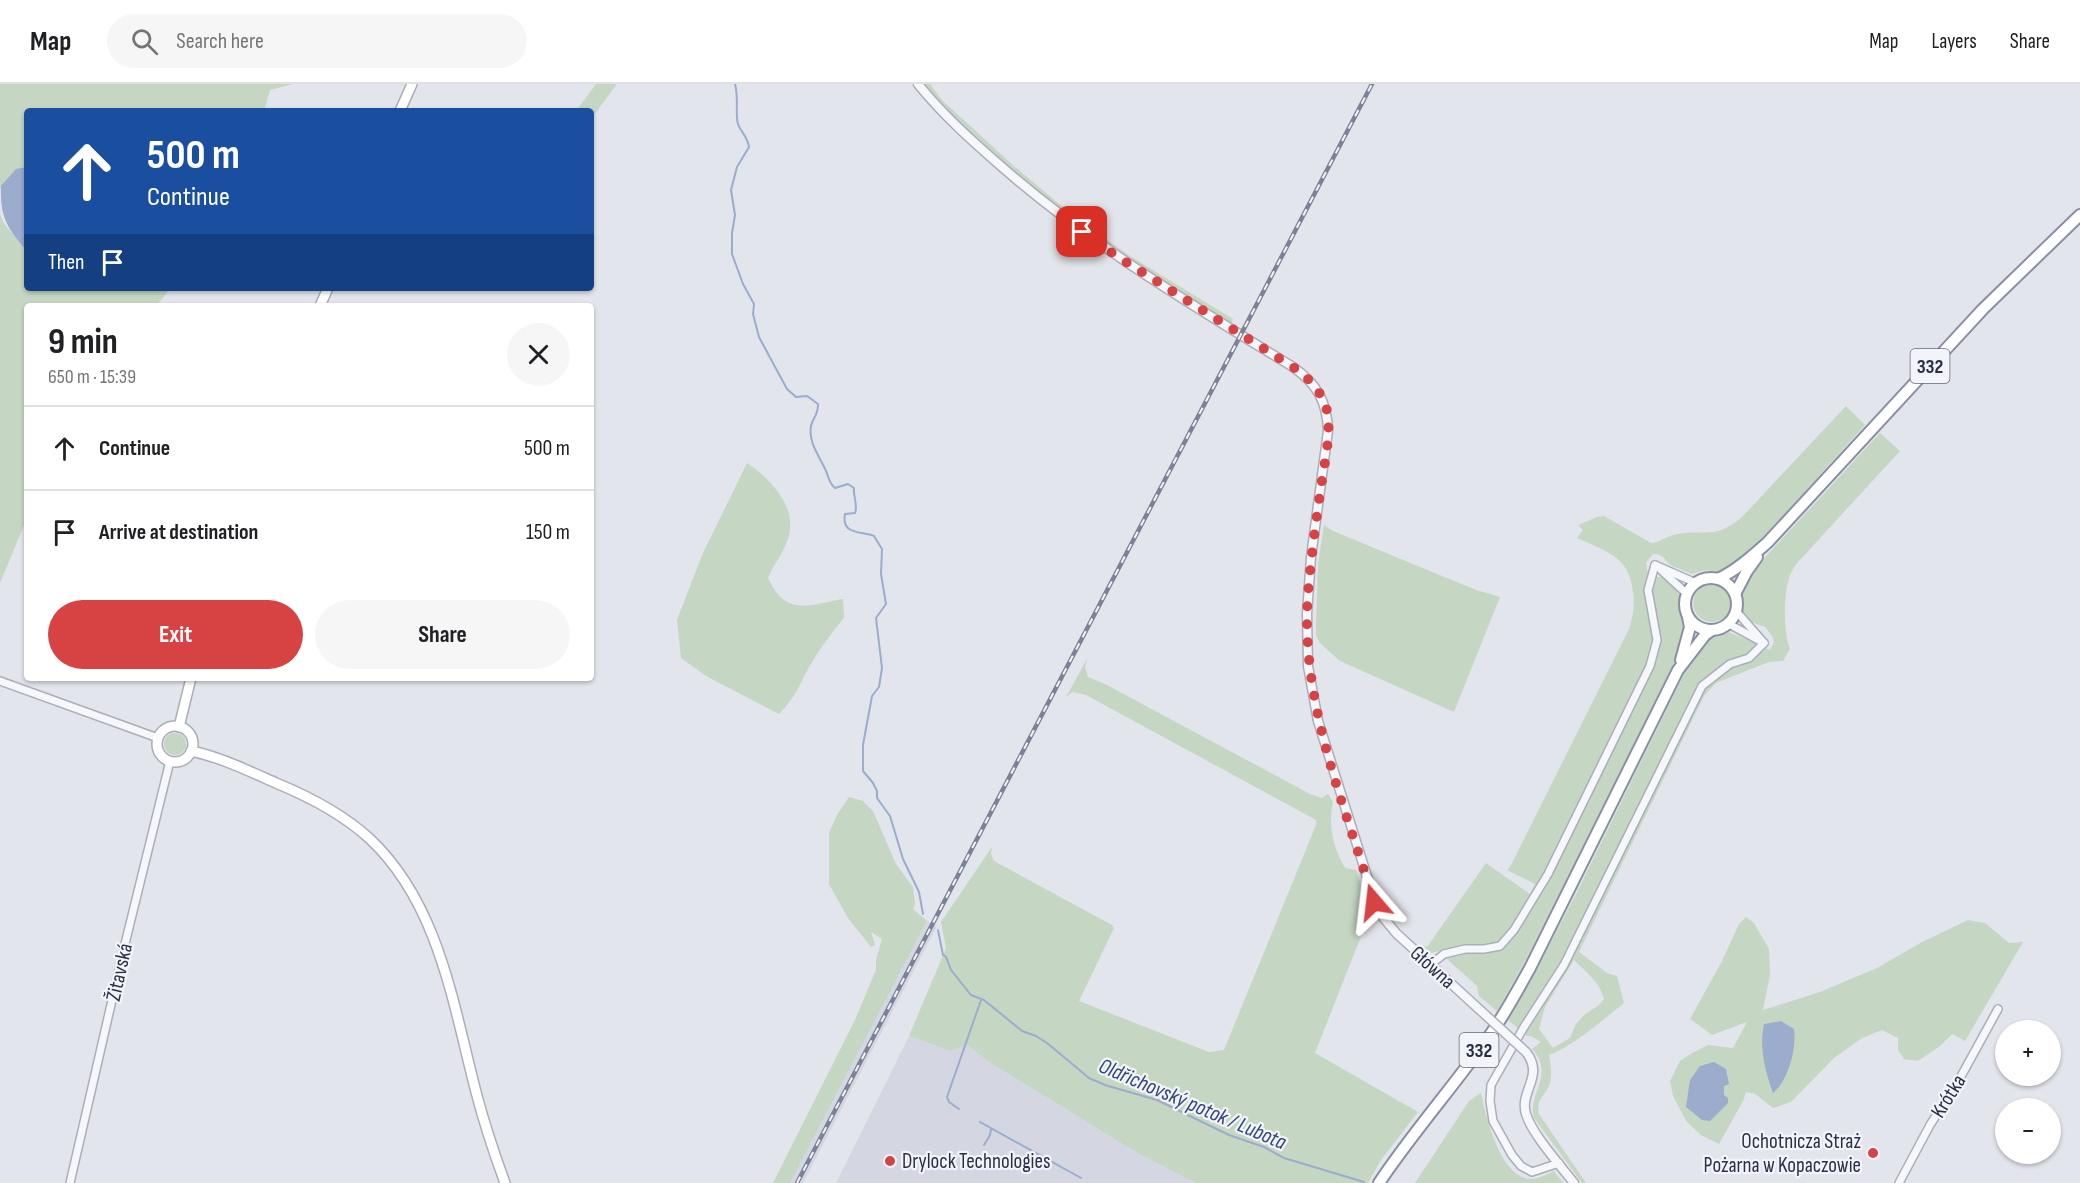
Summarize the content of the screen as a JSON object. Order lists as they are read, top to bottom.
{
  "streets": {
    "highway": ["332"],
    "street": ["Główna", "Žitavská", "Krótka"]
  },
  "water": ["Oldřichovský potok / Lubota"],
  "places": ["Ochotnicza Straż Pożarna w Kopaczowie", "Drylock Technologies"],
  "page": {
    "header": "Map",
    "search": "Search here",
    "nav": ["Map", "Layers", "Share"],
    "turn": ["500 m", "Continue"],
    "then": "Then",
    "heading": ["9 min", "650 m · 15:39"],
    "list": [
      {
        "name": "Continue",
        "value": "500 m"
      },
      {
        "name": "Arrive at destination",
        "value": "150 m"
      }
    ],
    "buttons": ["Exit", "Share"],
    "map_buttons": ["+", "−"]
  }
}
